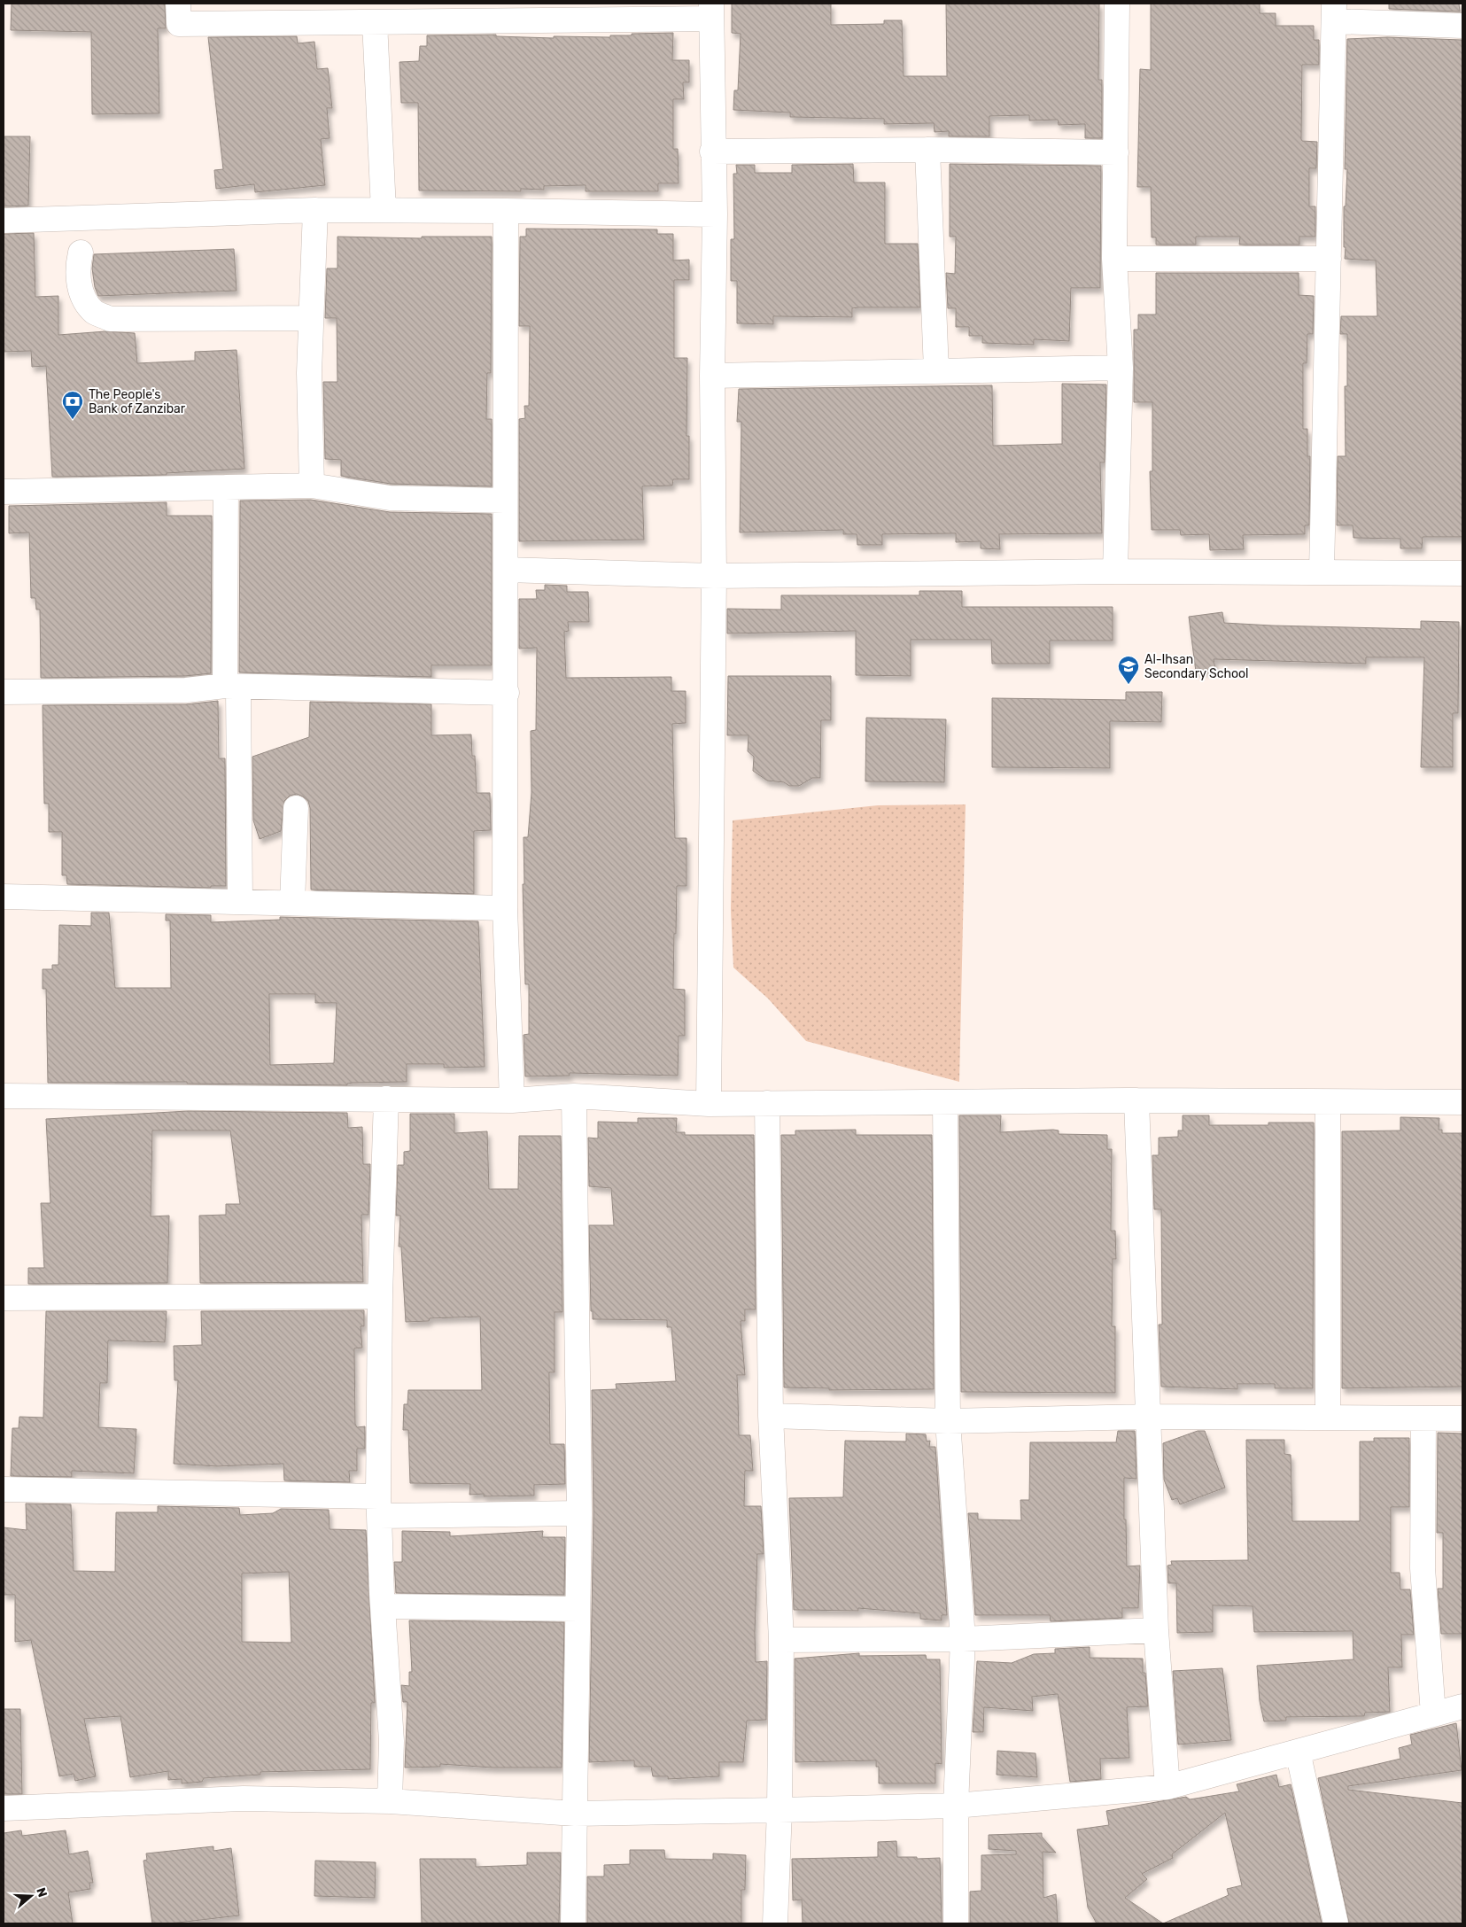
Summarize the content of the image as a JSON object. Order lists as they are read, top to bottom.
{
  "places": {
    "bank": ["The People's Bank of Zanzibar"],
    "school or university": ["Al-Ihsan Secondary School"]
  },
  "north": "right"
}
